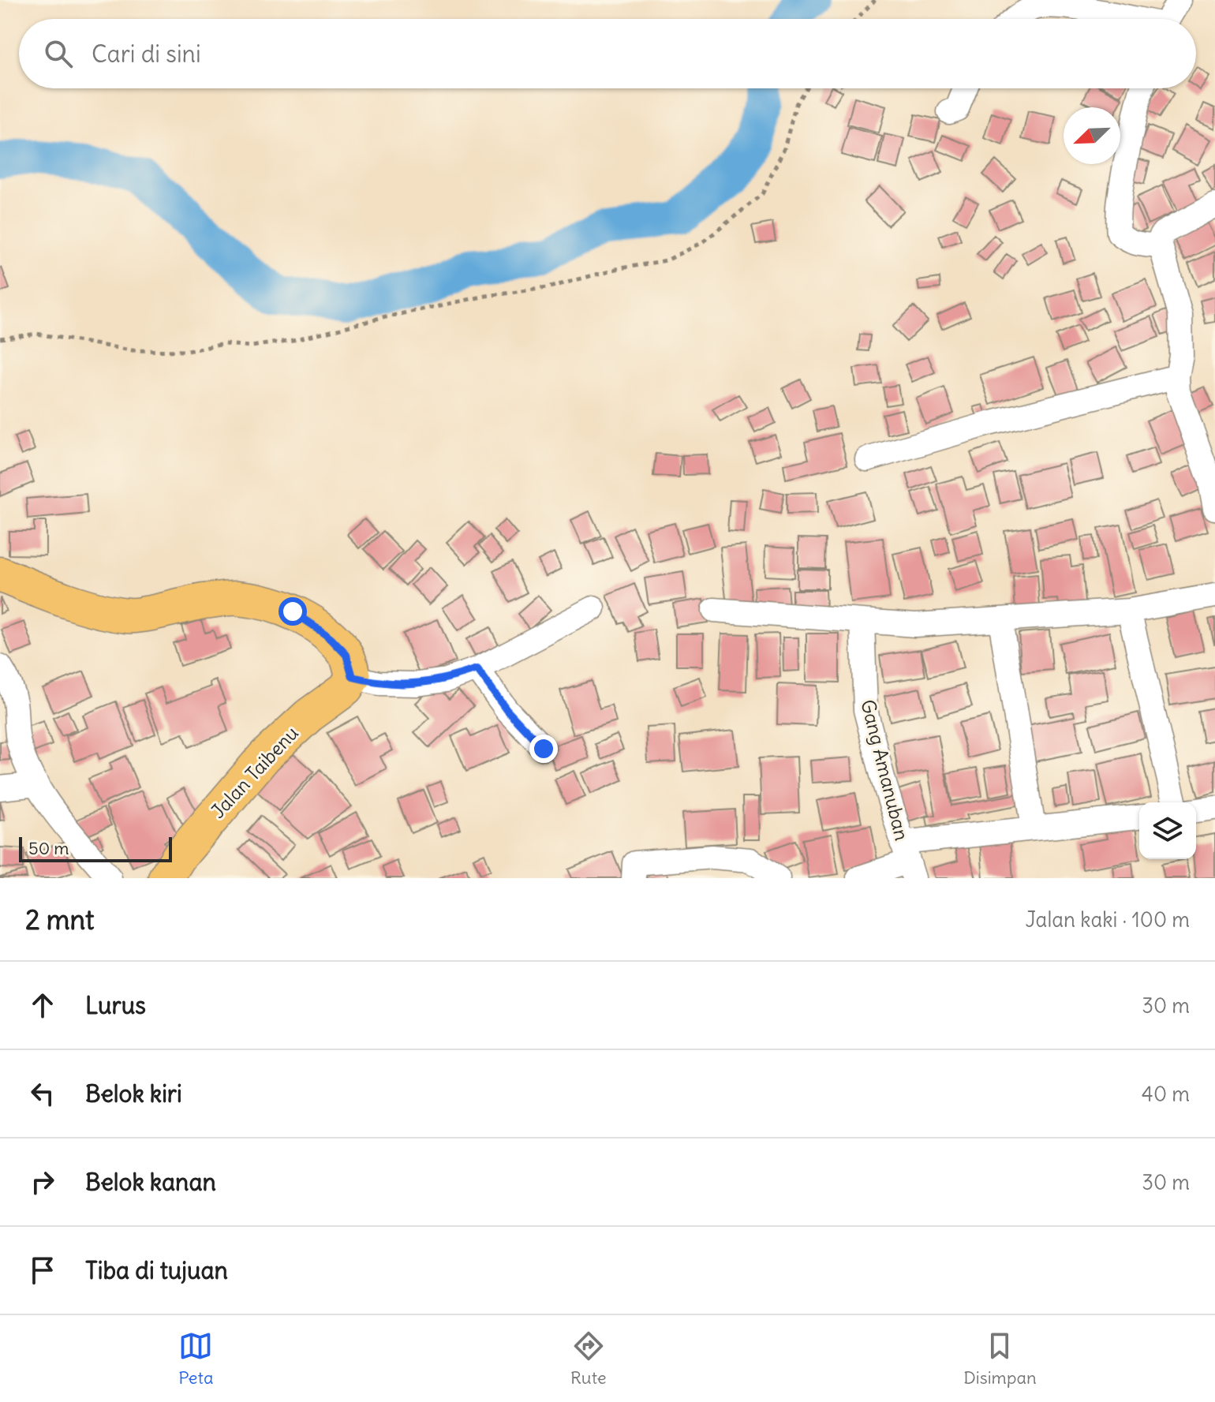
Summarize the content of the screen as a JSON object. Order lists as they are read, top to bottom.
{
  "streets": {
    "main road": ["Jalan Taibenu"],
    "street": ["Gang Amanuban"]
  },
  "scale_bar": "50 m",
  "north": "bottom left",
  "page": {
    "search": "Cari di sini",
    "scale": "50 m",
    "heading": ["2 mnt", "Jalan kaki · 100 m"],
    "list": [
      ["Lurus", "30 m"],
      ["Belok kiri", "40 m"],
      ["Belok kanan", "30 m"],
      "Tiba di tujuan"
    ],
    "nav": ["Peta", "Rute", "Disimpan"]
  }
}
